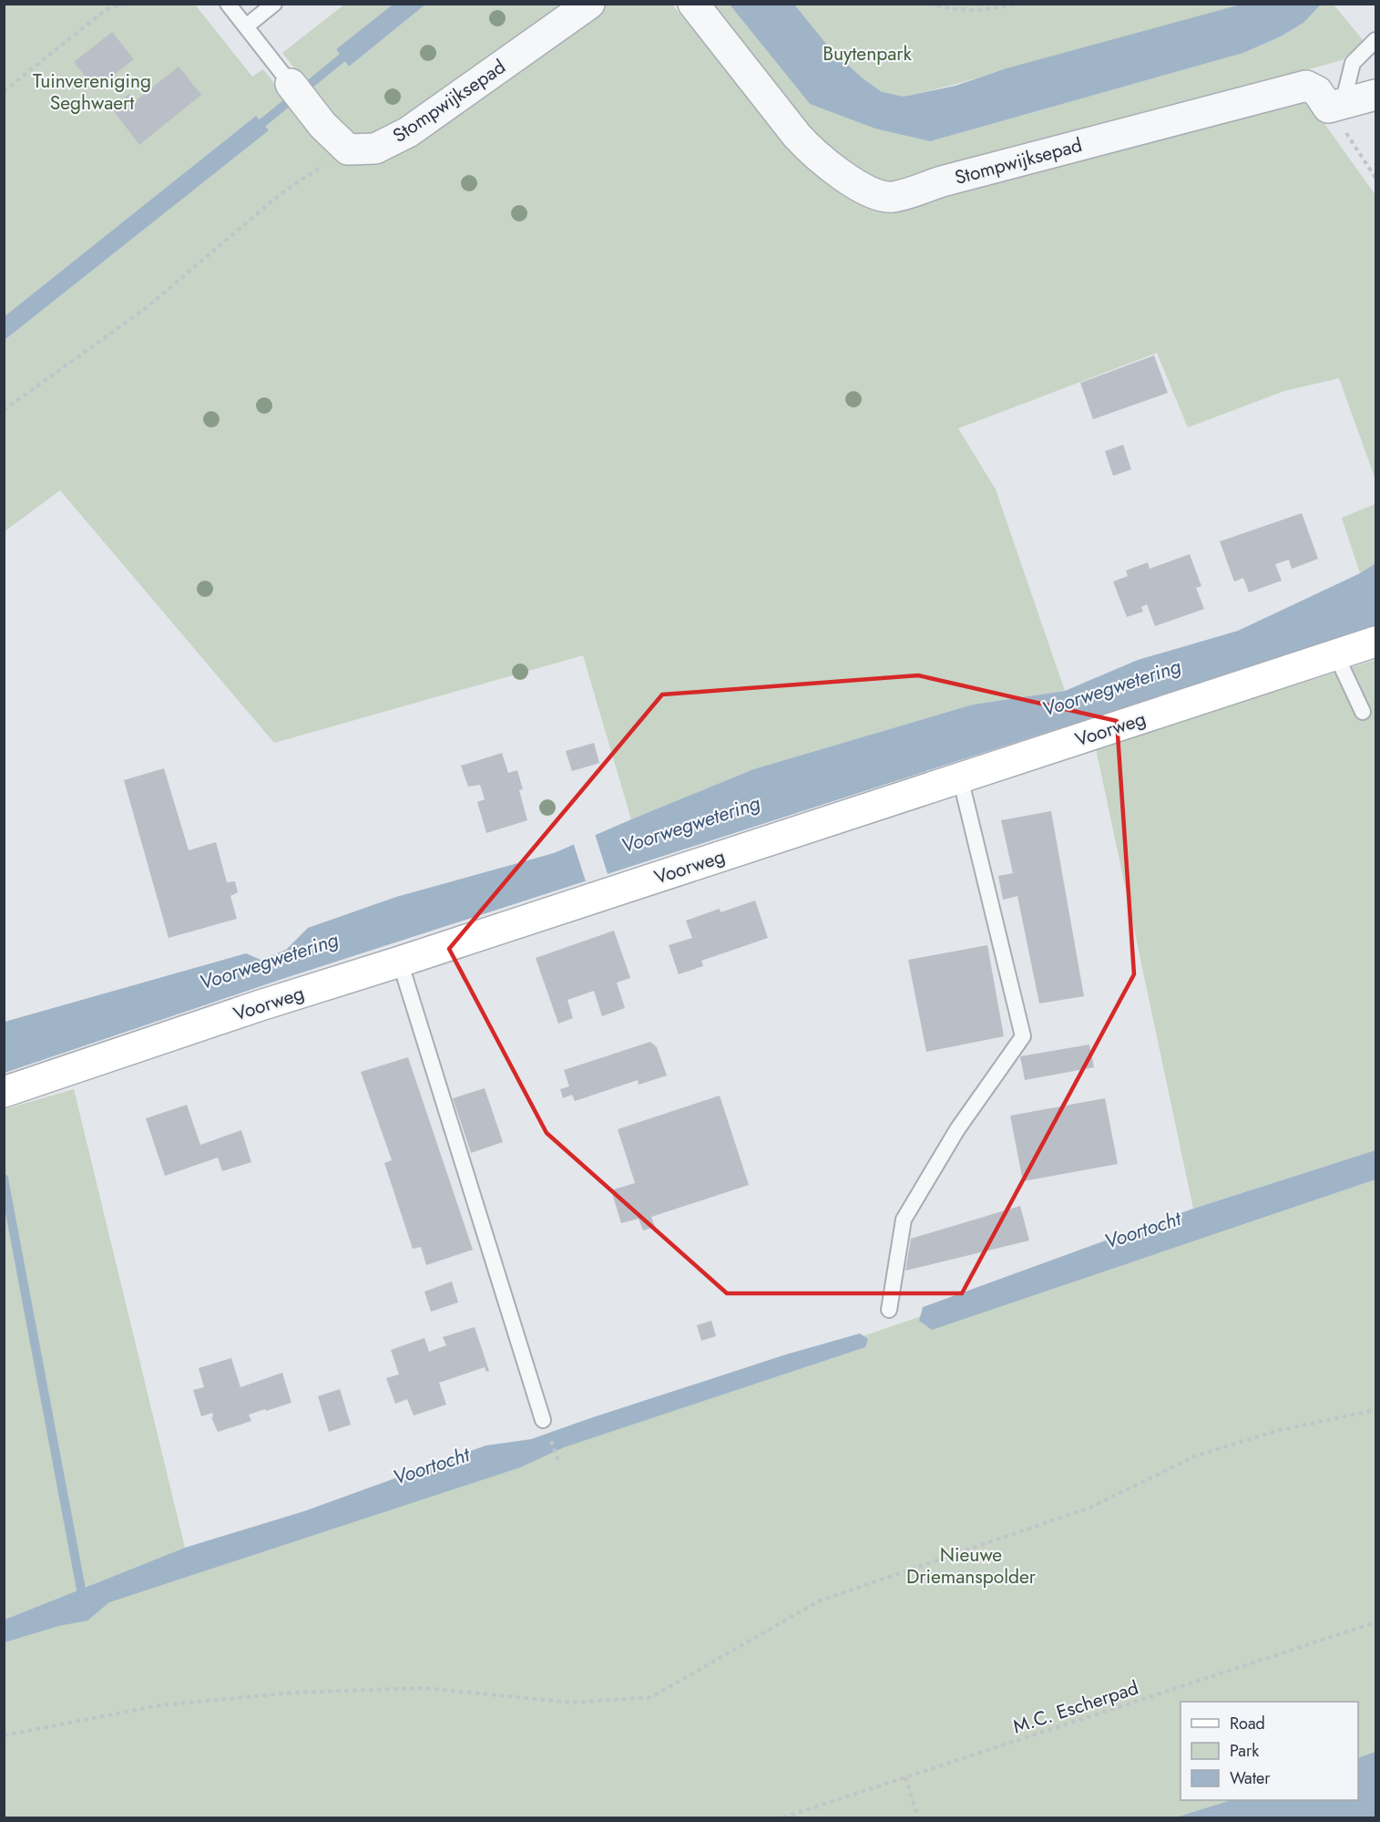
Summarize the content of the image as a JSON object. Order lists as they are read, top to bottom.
{
  "streets": {
    "street": ["Stompwijksepad", "Voorweg"],
    "path": ["M.C. Escherpad"]
  },
  "water": ["Voorwegwetering", "Voortocht"],
  "parks": ["Buytenpark", "Tuinvereniging Seghwaert", "Nieuwe Driemanspolder"],
  "legend": ["Road", "Park", "Water"]
}
